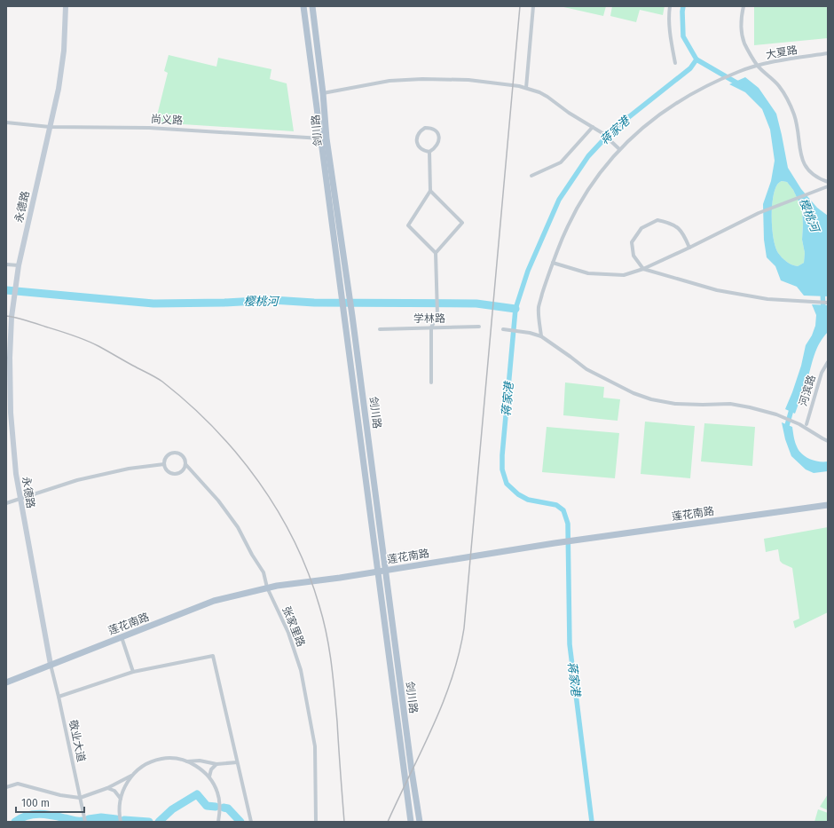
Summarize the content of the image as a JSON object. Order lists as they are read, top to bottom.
{
  "streets": {
    "main road": ["剑川路", "莲花南路"],
    "street": [
      "大夏路",
      "尚义路",
      "永德路",
      "学林路",
      "河滨路",
      "张家里路",
      "敬业大道"
    ]
  },
  "crossings": [
    ["尚义路", "剑川路"],
    ["尚义路", "永德路"],
    ["剑川路", "莲花南路"],
    ["永德路", "莲花南路"],
    ["永德路", "敬业大道"],
    ["莲花南路", "张家里路"],
    ["莲花南路", "敬业大道"]
  ],
  "water": ["蒋家港", "樱桃河"],
  "scale_bar": "100 m"
}
